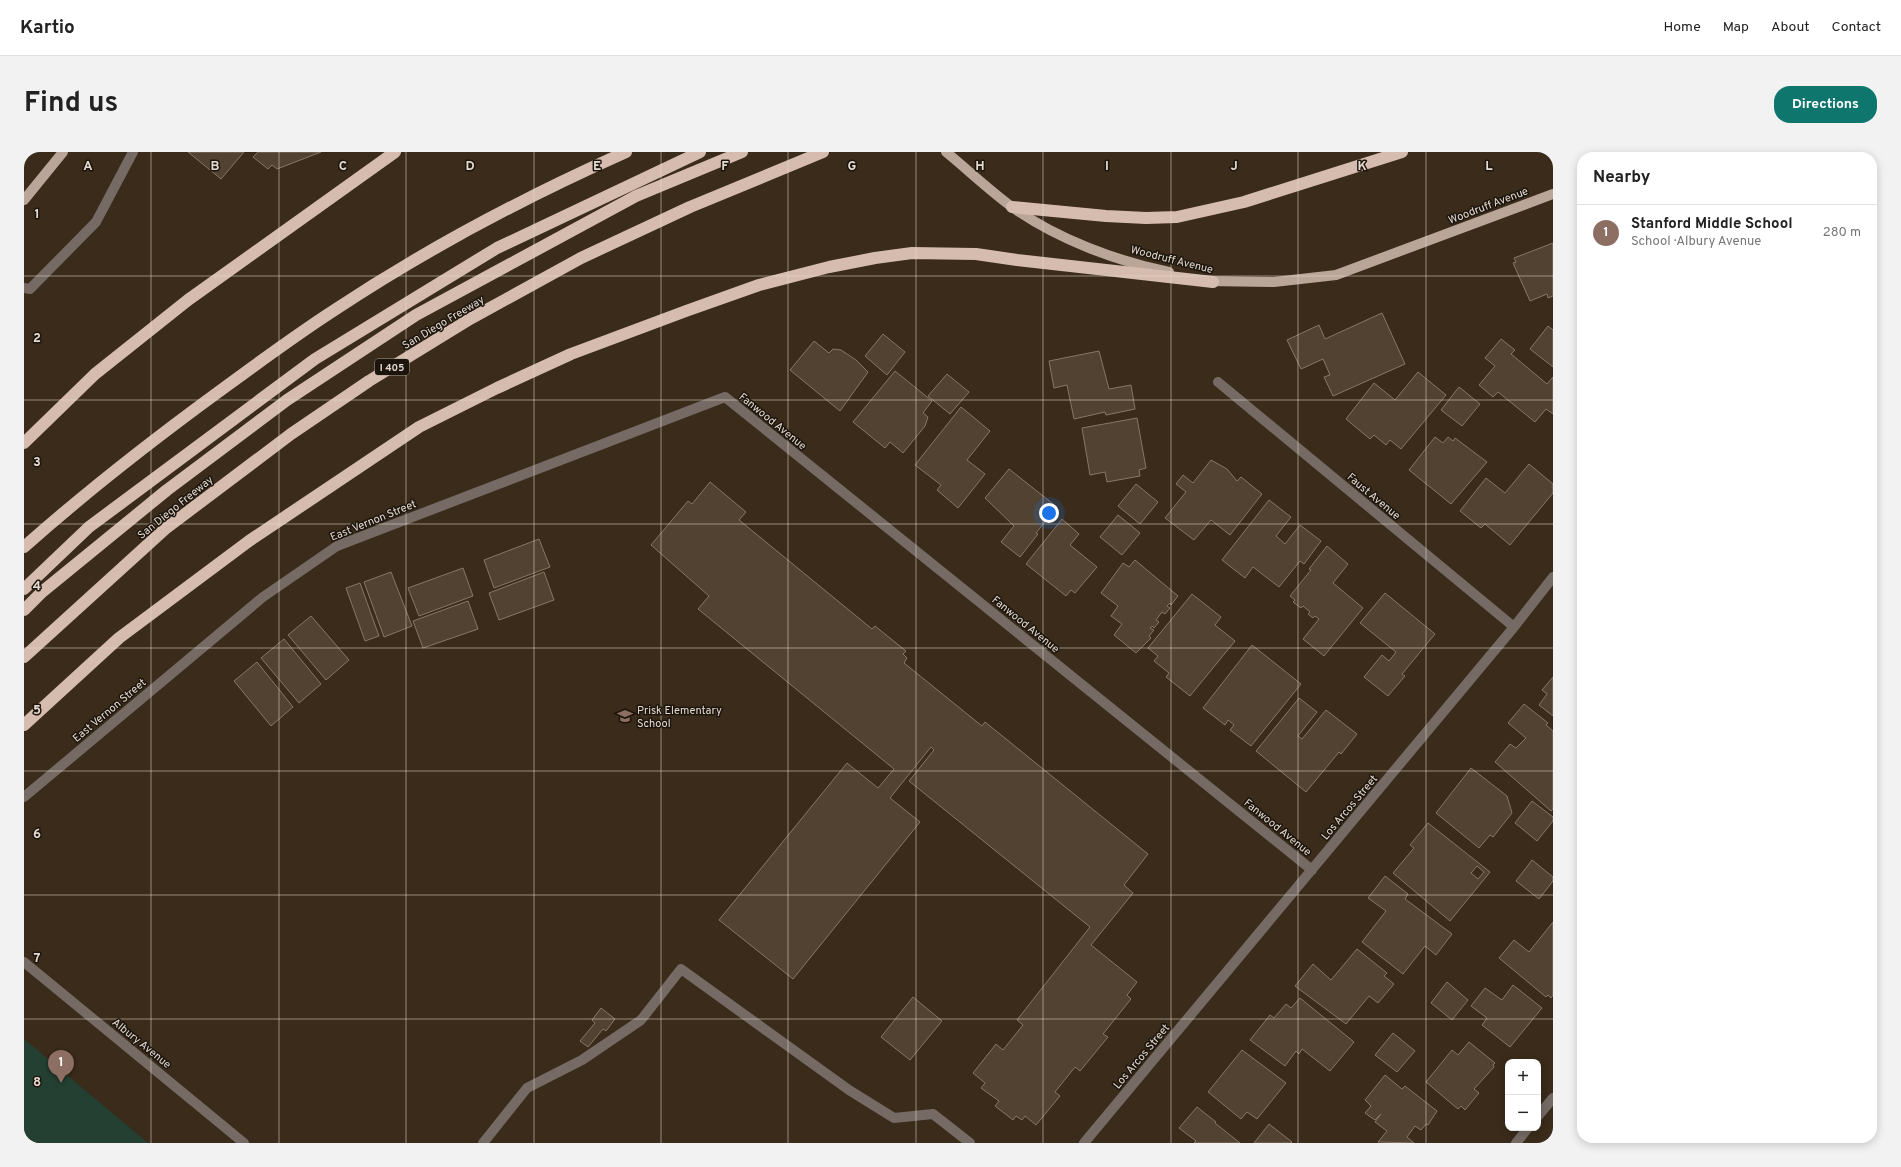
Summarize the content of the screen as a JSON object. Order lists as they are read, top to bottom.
{
  "streets": {
    "highway": ["San Diego Freeway", "I 405"],
    "main road": ["Woodruff Avenue"],
    "street": [
      "Fanwood Avenue",
      "Faust Avenue",
      "East Vernon Street",
      "Los Arcos Street",
      "Albury Avenue"
    ]
  },
  "crossings": [
    ["Fanwood Avenue", "East Vernon Street"],
    ["Fanwood Avenue", "Los Arcos Street"],
    ["Faust Avenue", "Los Arcos Street"]
  ],
  "places": {
    "school or university": ["Prisk Elementary School"]
  },
  "page": {
    "header": "Kartio",
    "nav": [
      "Home",
      "Map",
      "About",
      "Contact"
    ],
    "title": "Find us",
    "buttons": "Directions",
    "heading": "Nearby",
    "list": [
      {
        "mark": "1",
        "name": "Stanford Middle School",
        "note": "School · Albury Avenue",
        "value": "280 m"
      }
    ],
    "pins": "1",
    "map_buttons": ["+", "−"]
  },
  "grid": {
    "columns": [
      "A",
      "B",
      "C",
      "D",
      "E",
      "F",
      "G",
      "H",
      "I",
      "J",
      "K",
      "L"
    ],
    "rows": [
      "1",
      "2",
      "3",
      "4",
      "5",
      "6",
      "7",
      "8"
    ]
  }
}
